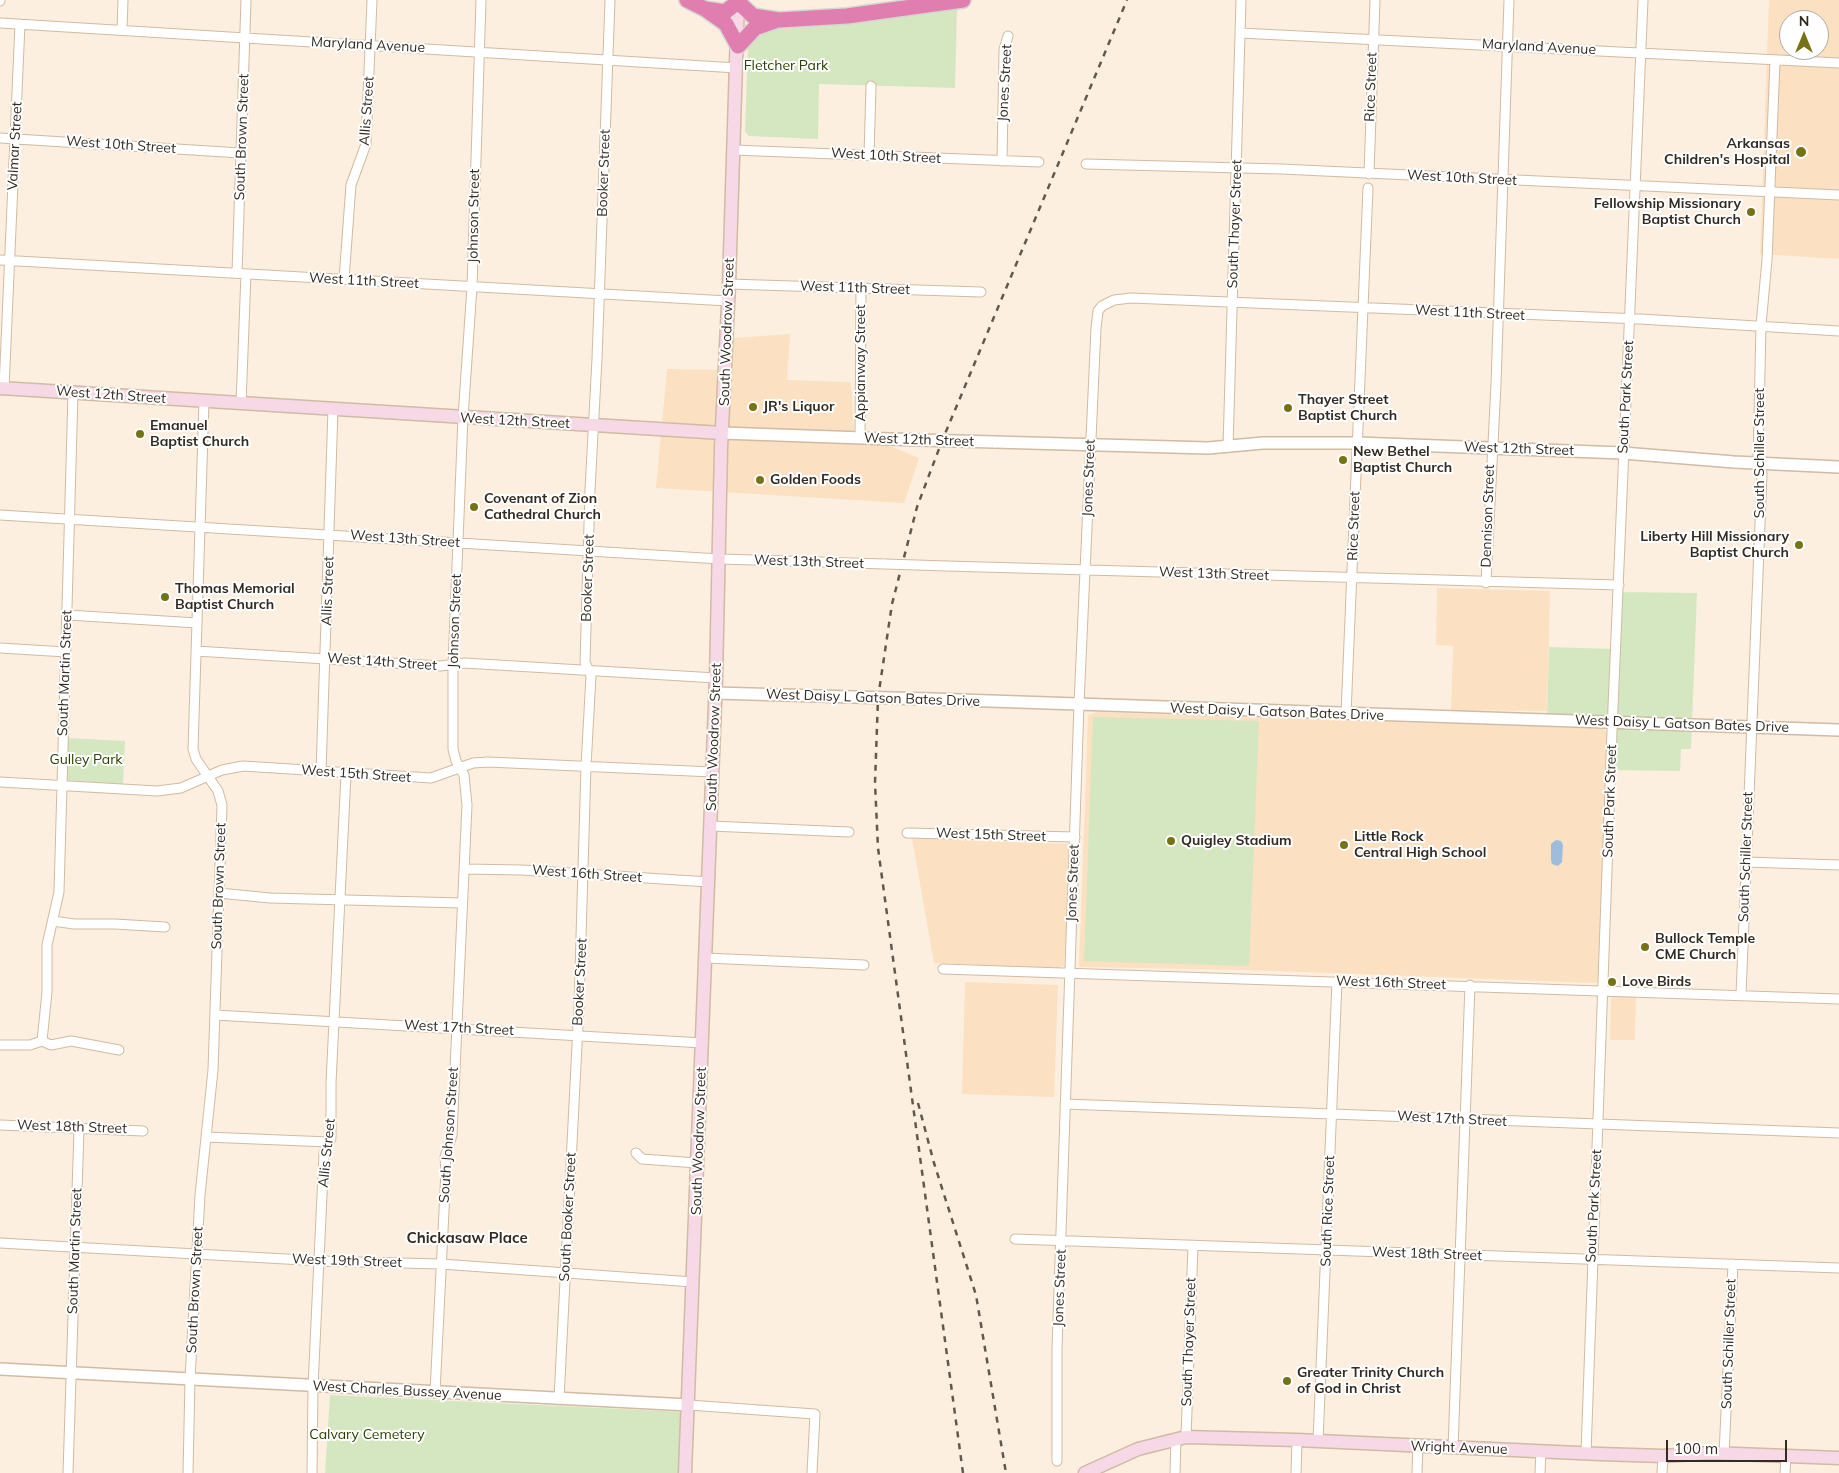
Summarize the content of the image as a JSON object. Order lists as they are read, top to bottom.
{
  "streets": {
    "main road": ["South Woodrow Street", "West 12th Street", "Wright Avenue"],
    "street": [
      "Maryland Avenue",
      "Jones Street",
      "Rice Street",
      "Allis Street",
      "South Brown Street",
      "West 10th Street",
      "Valmar Street",
      "Booker Street",
      "Johnson Street",
      "South Thayer Street",
      "West 11th Street",
      "Appianway Street",
      "South Park Street",
      "South Schiller Street",
      "Dennison Street",
      "West 13th Street",
      "West 14th Street",
      "South Martin Street",
      "West Daisy L Gatson Bates Drive",
      "West 15th Street",
      "West 16th Street",
      "West 17th Street",
      "West 18th Street",
      "South Johnson Street",
      "South Rice Street",
      "South Booker Street",
      "West 19th Street",
      "West Charles Bussey Avenue"
    ]
  },
  "crossings": [
    ["Maryland Avenue", "Rice Street"],
    ["Maryland Avenue", "Allis Street"],
    ["Maryland Avenue", "South Brown Street"],
    ["Maryland Avenue", "Valmar Street"],
    ["Maryland Avenue", "Booker Street"],
    ["Maryland Avenue", "Johnson Street"],
    ["Maryland Avenue", "South Thayer Street"],
    ["Maryland Avenue", "South Woodrow Street"],
    ["Maryland Avenue", "South Park Street"],
    ["Maryland Avenue", "South Schiller Street"],
    ["Maryland Avenue", "Dennison Street"],
    ["Jones Street", "West 10th Street"],
    ["Jones Street", "West 11th Street"],
    ["Jones Street", "West 12th Street"],
    ["Jones Street", "West 13th Street"],
    ["Jones Street", "West Daisy L Gatson Bates Drive"],
    ["Jones Street", "West 15th Street"],
    ["Jones Street", "West 16th Street"],
    ["Jones Street", "West 17th Street"],
    ["Jones Street", "West 18th Street"],
    ["Rice Street", "West 10th Street"],
    ["Rice Street", "West 11th Street"],
    ["Rice Street", "West 12th Street"],
    ["Rice Street", "West 13th Street"],
    ["Rice Street", "West Daisy L Gatson Bates Drive"],
    ["Allis Street", "West 11th Street"],
    ["Allis Street", "West 12th Street"],
    ["Allis Street", "West 13th Street"],
    ["Allis Street", "West 14th Street"],
    ["Allis Street", "West 15th Street"],
    ["Allis Street", "West 17th Street"],
    ["Allis Street", "West 19th Street"],
    ["Allis Street", "West Charles Bussey Avenue"],
    ["South Brown Street", "West 10th Street"],
    ["South Brown Street", "West 11th Street"],
    ["South Brown Street", "West 12th Street"],
    ["South Brown Street", "West 13th Street"],
    ["South Brown Street", "West 14th Street"],
    ["South Brown Street", "West 15th Street"],
    ["South Brown Street", "West 17th Street"],
    ["South Brown Street", "West 19th Street"],
    ["South Brown Street", "West Charles Bussey Avenue"],
    ["West 10th Street", "Valmar Street"],
    ["West 10th Street", "South Thayer Street"],
    ["West 10th Street", "South Woodrow Street"],
    ["West 10th Street", "South Park Street"],
    ["West 10th Street", "South Schiller Street"],
    ["West 10th Street", "Dennison Street"],
    ["Valmar Street", "West 11th Street"],
    ["Valmar Street", "West 12th Street"],
    ["Booker Street", "West 11th Street"],
    ["Booker Street", "West 12th Street"],
    ["Booker Street", "West 13th Street"],
    ["Booker Street", "West 14th Street"],
    ["Booker Street", "West 15th Street"],
    ["Booker Street", "West 16th Street"],
    ["Booker Street", "West 17th Street"],
    ["Booker Street", "South Booker Street"],
    ["Johnson Street", "West 11th Street"],
    ["Johnson Street", "West 12th Street"],
    ["Johnson Street", "West 13th Street"],
    ["Johnson Street", "West 14th Street"],
    ["Johnson Street", "West 15th Street"],
    ["Johnson Street", "West 16th Street"],
    ["Johnson Street", "West 17th Street"],
    ["Johnson Street", "South Johnson Street"],
    ["South Thayer Street", "West 11th Street"],
    ["South Thayer Street", "West 12th Street"],
    ["South Thayer Street", "West 18th Street"],
    ["South Thayer Street", "Wright Avenue"],
    ["West 11th Street", "South Woodrow Street"],
    ["West 11th Street", "Appianway Street"],
    ["West 11th Street", "South Park Street"],
    ["West 11th Street", "South Schiller Street"],
    ["West 11th Street", "Dennison Street"],
    ["South Woodrow Street", "West 12th Street"],
    ["South Woodrow Street", "West 13th Street"],
    ["South Woodrow Street", "West 14th Street"],
    ["South Woodrow Street", "West Daisy L Gatson Bates Drive"],
    ["South Woodrow Street", "West 15th Street"],
    ["South Woodrow Street", "West 16th Street"],
    ["South Woodrow Street", "West 17th Street"],
    ["South Woodrow Street", "West 19th Street"],
    ["South Woodrow Street", "West Charles Bussey Avenue"],
    ["Appianway Street", "West 12th Street"],
    ["West 12th Street", "South Park Street"],
    ["West 12th Street", "South Schiller Street"],
    ["West 12th Street", "Dennison Street"],
    ["West 12th Street", "South Martin Street"],
    ["South Park Street", "West 13th Street"],
    ["South Park Street", "West Daisy L Gatson Bates Drive"],
    ["South Park Street", "West 16th Street"],
    ["South Park Street", "West 17th Street"],
    ["South Park Street", "West 18th Street"],
    ["South Park Street", "Wright Avenue"],
    ["South Schiller Street", "West Daisy L Gatson Bates Drive"],
    ["South Schiller Street", "West 16th Street"],
    ["South Schiller Street", "West 18th Street"],
    ["South Schiller Street", "Wright Avenue"],
    ["Dennison Street", "West 13th Street"],
    ["West 13th Street", "South Martin Street"],
    ["South Martin Street", "West 15th Street"],
    ["South Martin Street", "West 18th Street"],
    ["South Martin Street", "West 19th Street"],
    ["South Martin Street", "West Charles Bussey Avenue"],
    ["West 16th Street", "South Rice Street"],
    ["West 17th Street", "South Johnson Street"],
    ["West 17th Street", "South Rice Street"],
    ["West 17th Street", "South Booker Street"],
    ["West 18th Street", "South Rice Street"],
    ["South Johnson Street", "West 19th Street"],
    ["South Johnson Street", "West Charles Bussey Avenue"],
    ["South Rice Street", "Wright Avenue"],
    ["South Booker Street", "West 19th Street"],
    ["South Booker Street", "West Charles Bussey Avenue"]
  ],
  "districts": ["Chickasaw Place"],
  "parks": ["Fletcher Park", "Gulley Park", "Calvary Cemetery"],
  "places": [
    "Arkansas Children's Hospital",
    "Fellowship Missionary Baptist Church",
    "JR's Liquor",
    "Thayer Street Baptist Church",
    "Emanuel Baptist Church",
    "New Bethel Baptist Church",
    "Golden Foods",
    "Covenant of Zion Cathedral Church",
    "Liberty Hill Missionary Baptist Church",
    "Thomas Memorial Baptist Church",
    "Quigley Stadium",
    "Little Rock Central High School",
    "Bullock Temple CME Church",
    "Love Birds",
    "Greater Trinity Church of God in Christ"
  ],
  "scale_bar": "100 m",
  "north": "top"
}
